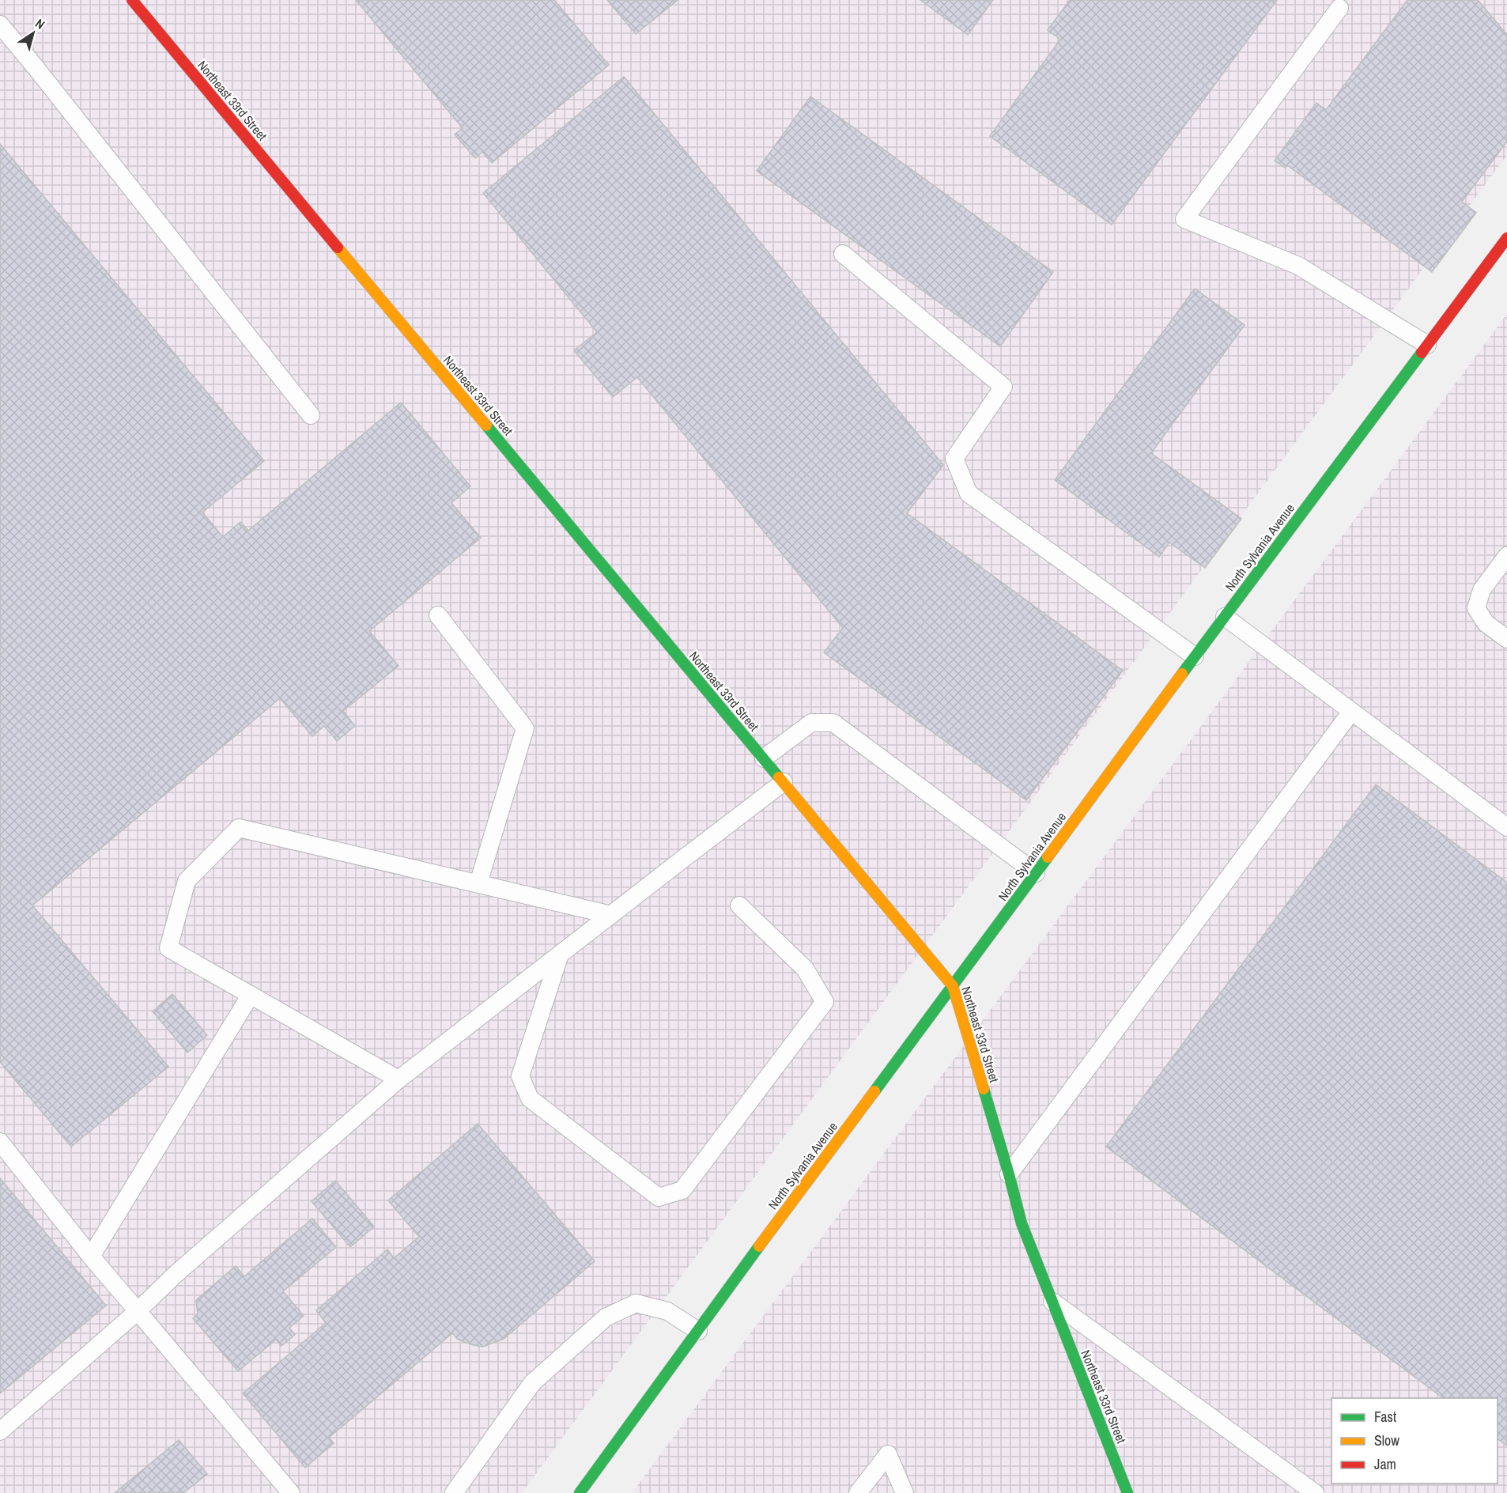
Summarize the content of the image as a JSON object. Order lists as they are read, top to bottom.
{
  "streets": {
    "street": ["Northeast 33rd Street", "North Sylvania Avenue"]
  },
  "crossings": [
    ["Northeast 33rd Street", "North Sylvania Avenue"]
  ],
  "legend": ["Fast", "Slow", "Jam"],
  "north": "top right"
}
